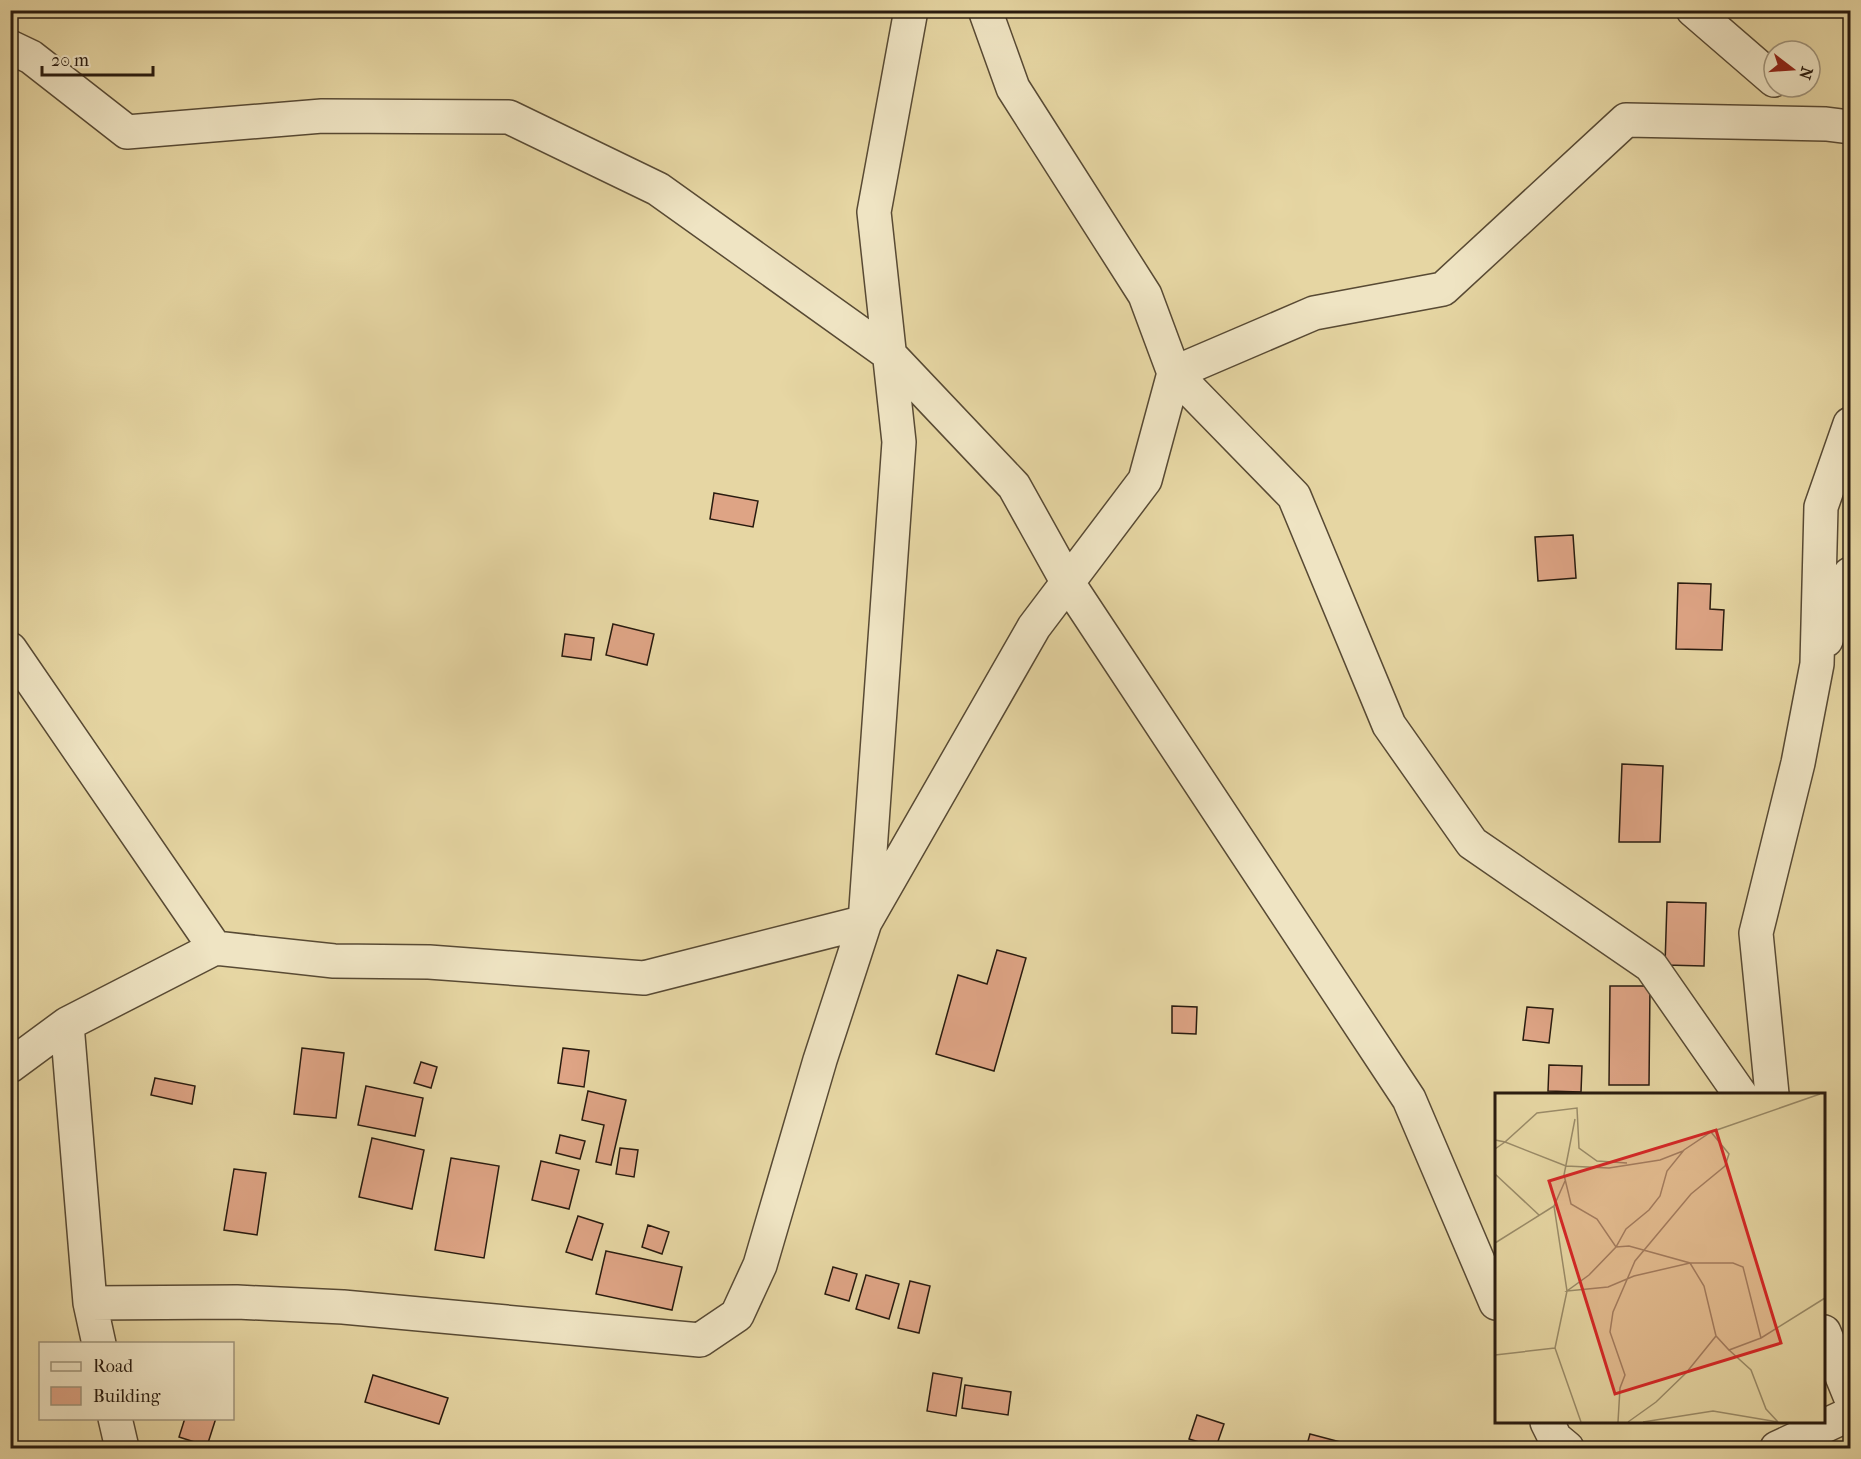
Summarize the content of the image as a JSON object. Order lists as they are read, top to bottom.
{
  "legend": ["Road", "Building"],
  "scale_bar": "20 m",
  "north": "right"
}
